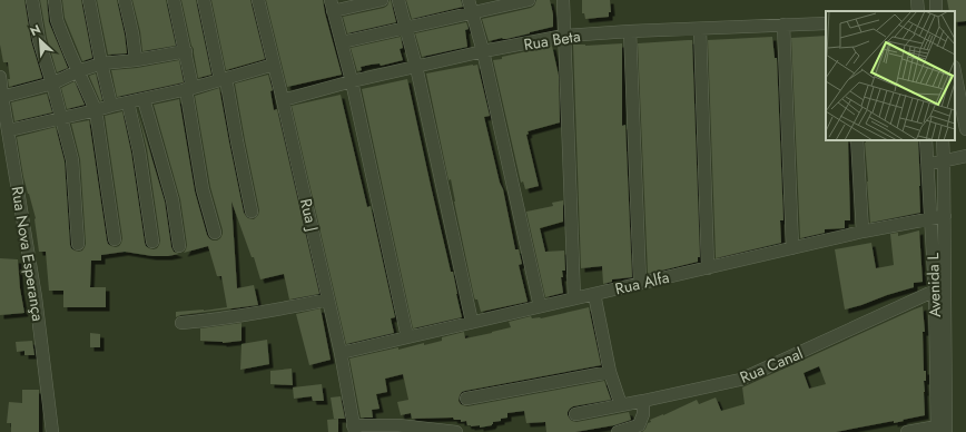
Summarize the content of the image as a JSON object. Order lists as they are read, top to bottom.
{
  "streets": {
    "street": [
      "Rua Beta",
      "Rua J",
      "Rua Nova Esperança",
      "Rua Alfa",
      "Avenida L",
      "Rua Canal"
    ]
  },
  "crossings": [
    ["Rua Beta", "Rua J"],
    ["Rua J", "Rua Alfa"],
    ["Rua Alfa", "Avenida L"],
    ["Avenida L", "Rua Canal"]
  ],
  "north": "top left"
}
